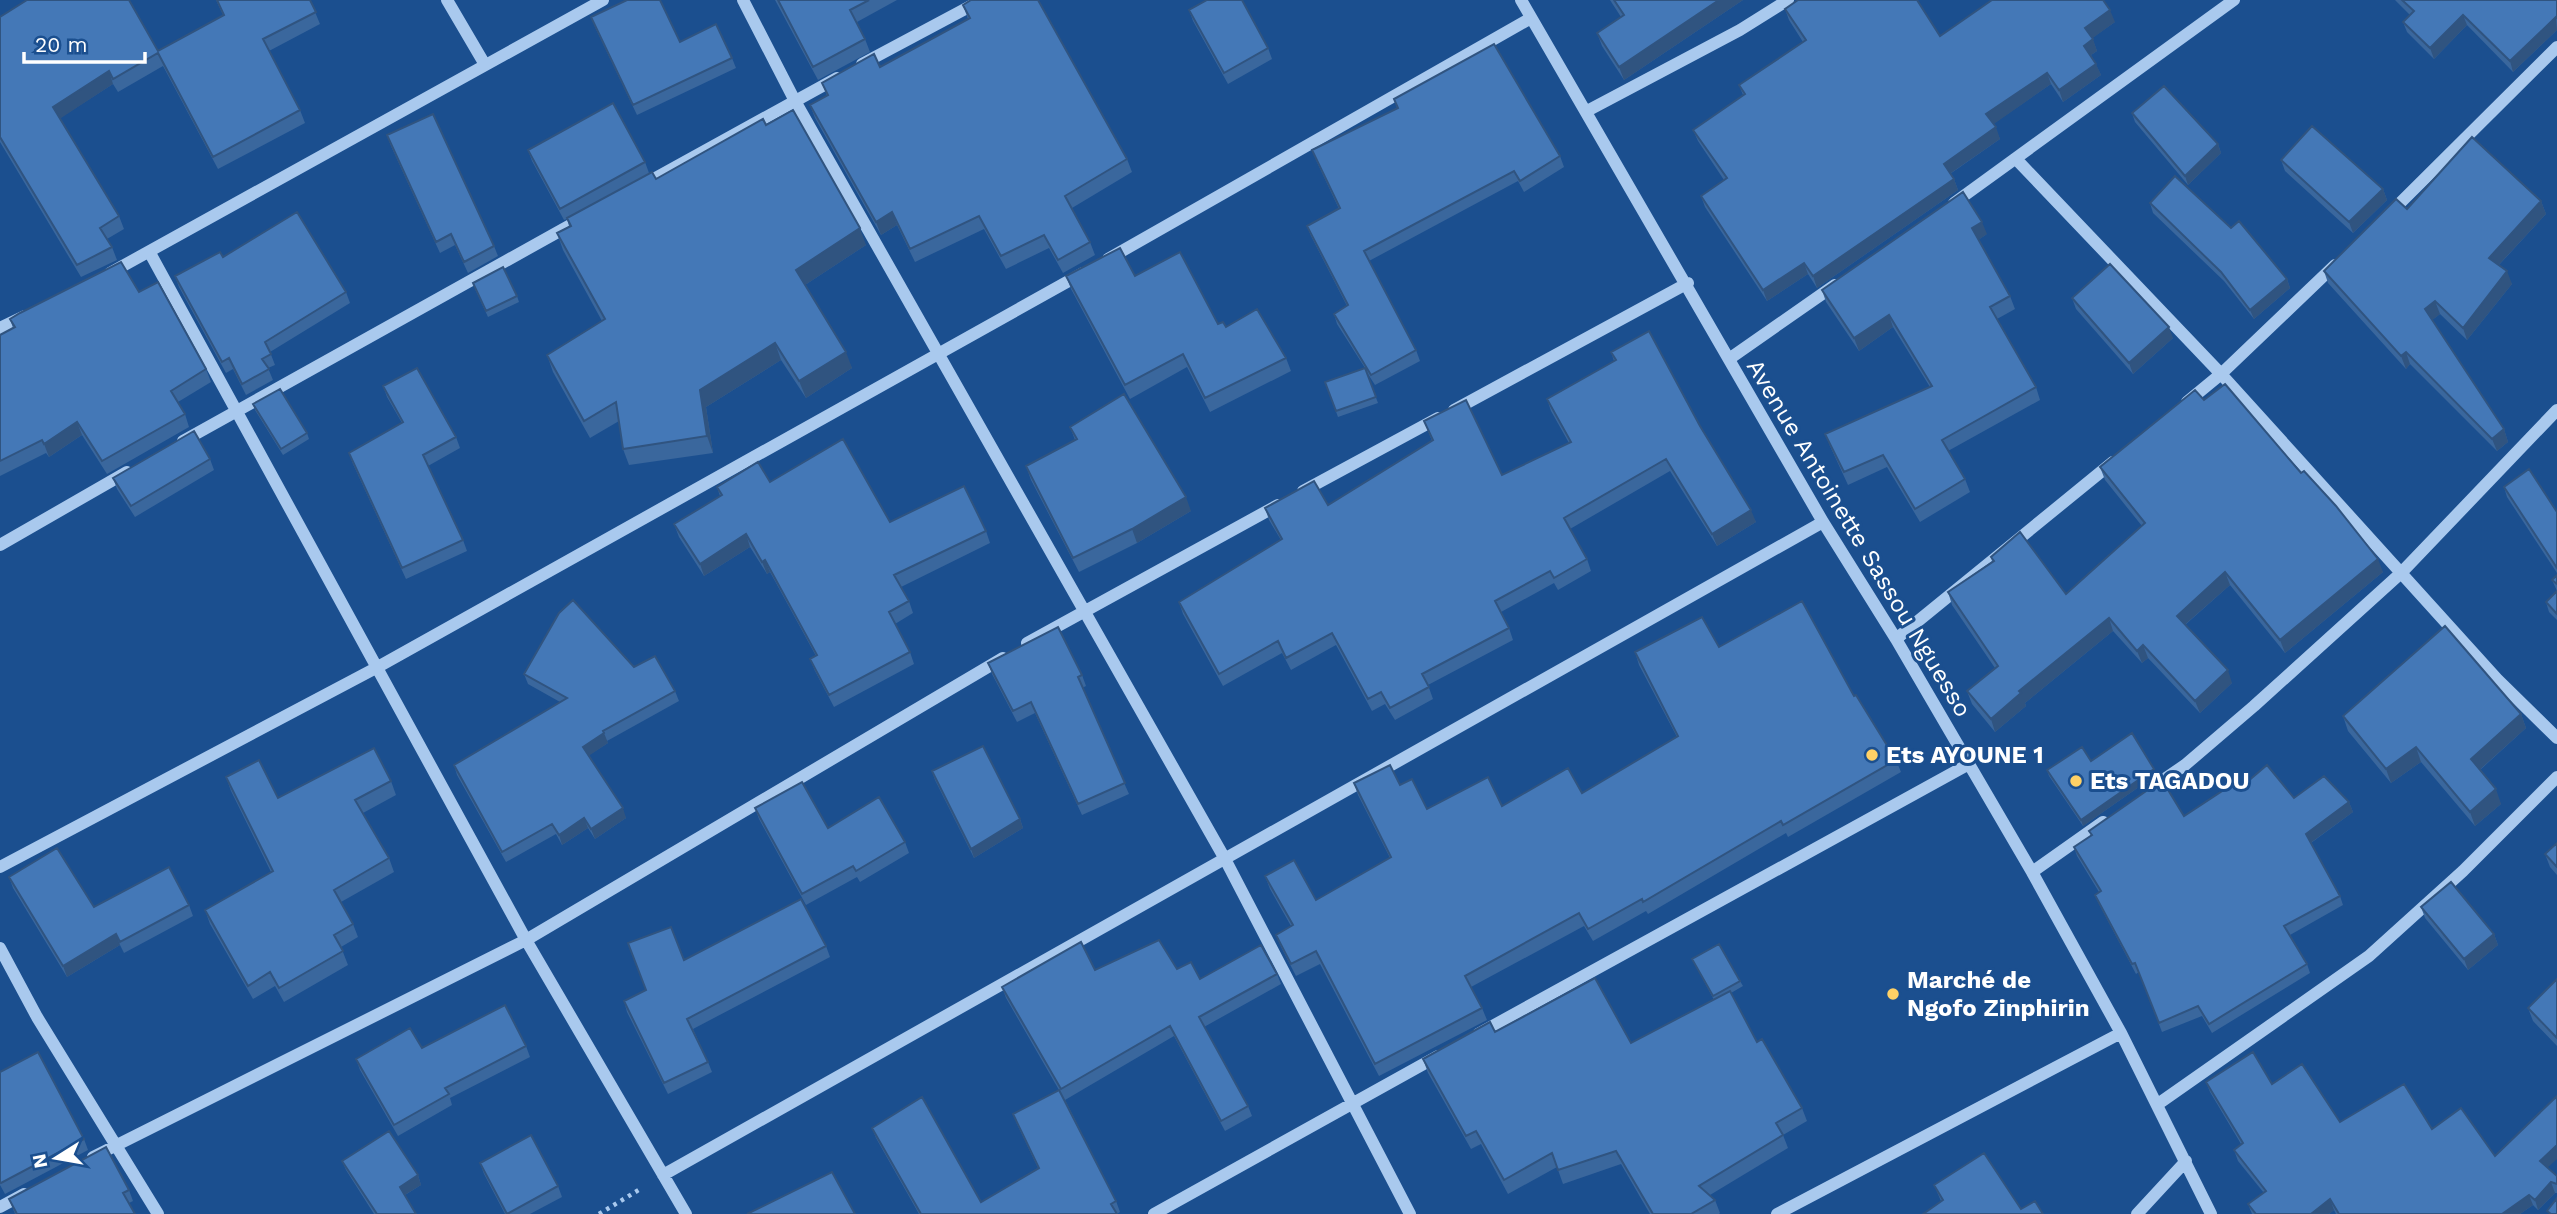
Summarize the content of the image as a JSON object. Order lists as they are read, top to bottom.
{
  "streets": {
    "street": ["Avenue Antoinette Sassou Nguesso"]
  },
  "places": ["Ets AYOUNE 1", "Ets TAGADOU", "Marché de Ngofo Zinphirin"],
  "scale_bar": "20 m",
  "north": "left"
}
